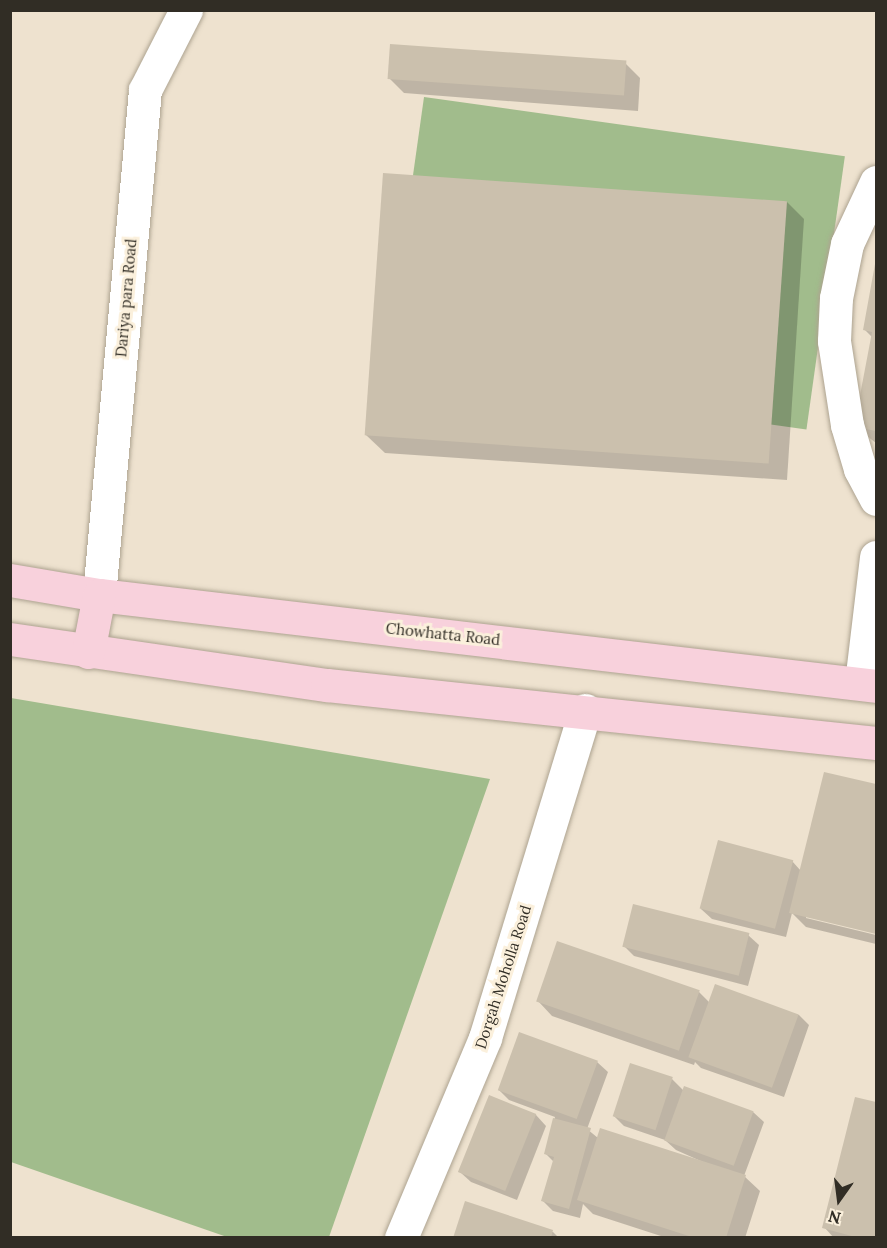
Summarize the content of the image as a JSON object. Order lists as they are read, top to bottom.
{
  "streets": {
    "main road": ["Chowhatta Road"],
    "street": ["Dariya para Road", "Dorgah Moholla Road"]
  },
  "crossings": [
    ["Dariya para Road", "Chowhatta Road"]
  ],
  "north": "bottom"
}
